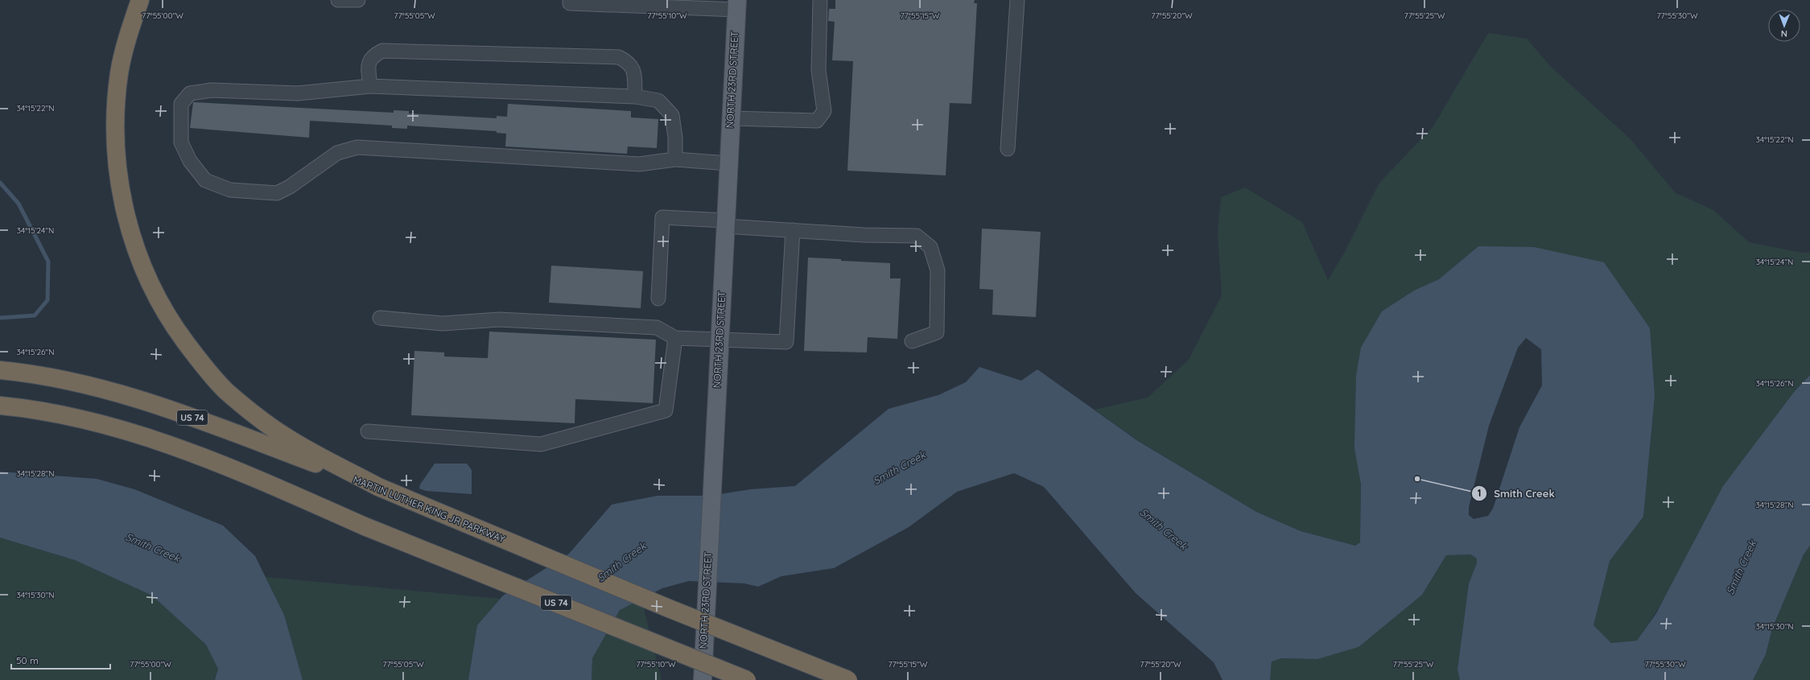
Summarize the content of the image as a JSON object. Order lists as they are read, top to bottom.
{
  "streets": {
    "highway": ["US 74", "MARTIN LUTHER KING JR PARKWAY"],
    "main road": ["NORTH 23RD STREET"]
  },
  "water": ["Smith Creek"],
  "places": ["Smith Creek"],
  "scale_bar": "50 m",
  "north": "bottom",
  "coordinates": [
    "77°55'00\"W",
    "77°55'05\"W",
    "77°55'10\"W",
    "77°55'15\"W",
    "77°55'20\"W",
    "77°55'25\"W",
    "77°55'30\"W",
    "34°15'22\"N",
    "34°15'24\"N",
    "34°15'26\"N",
    "34°15'28\"N",
    "34°15'30\"N"
  ]
}
